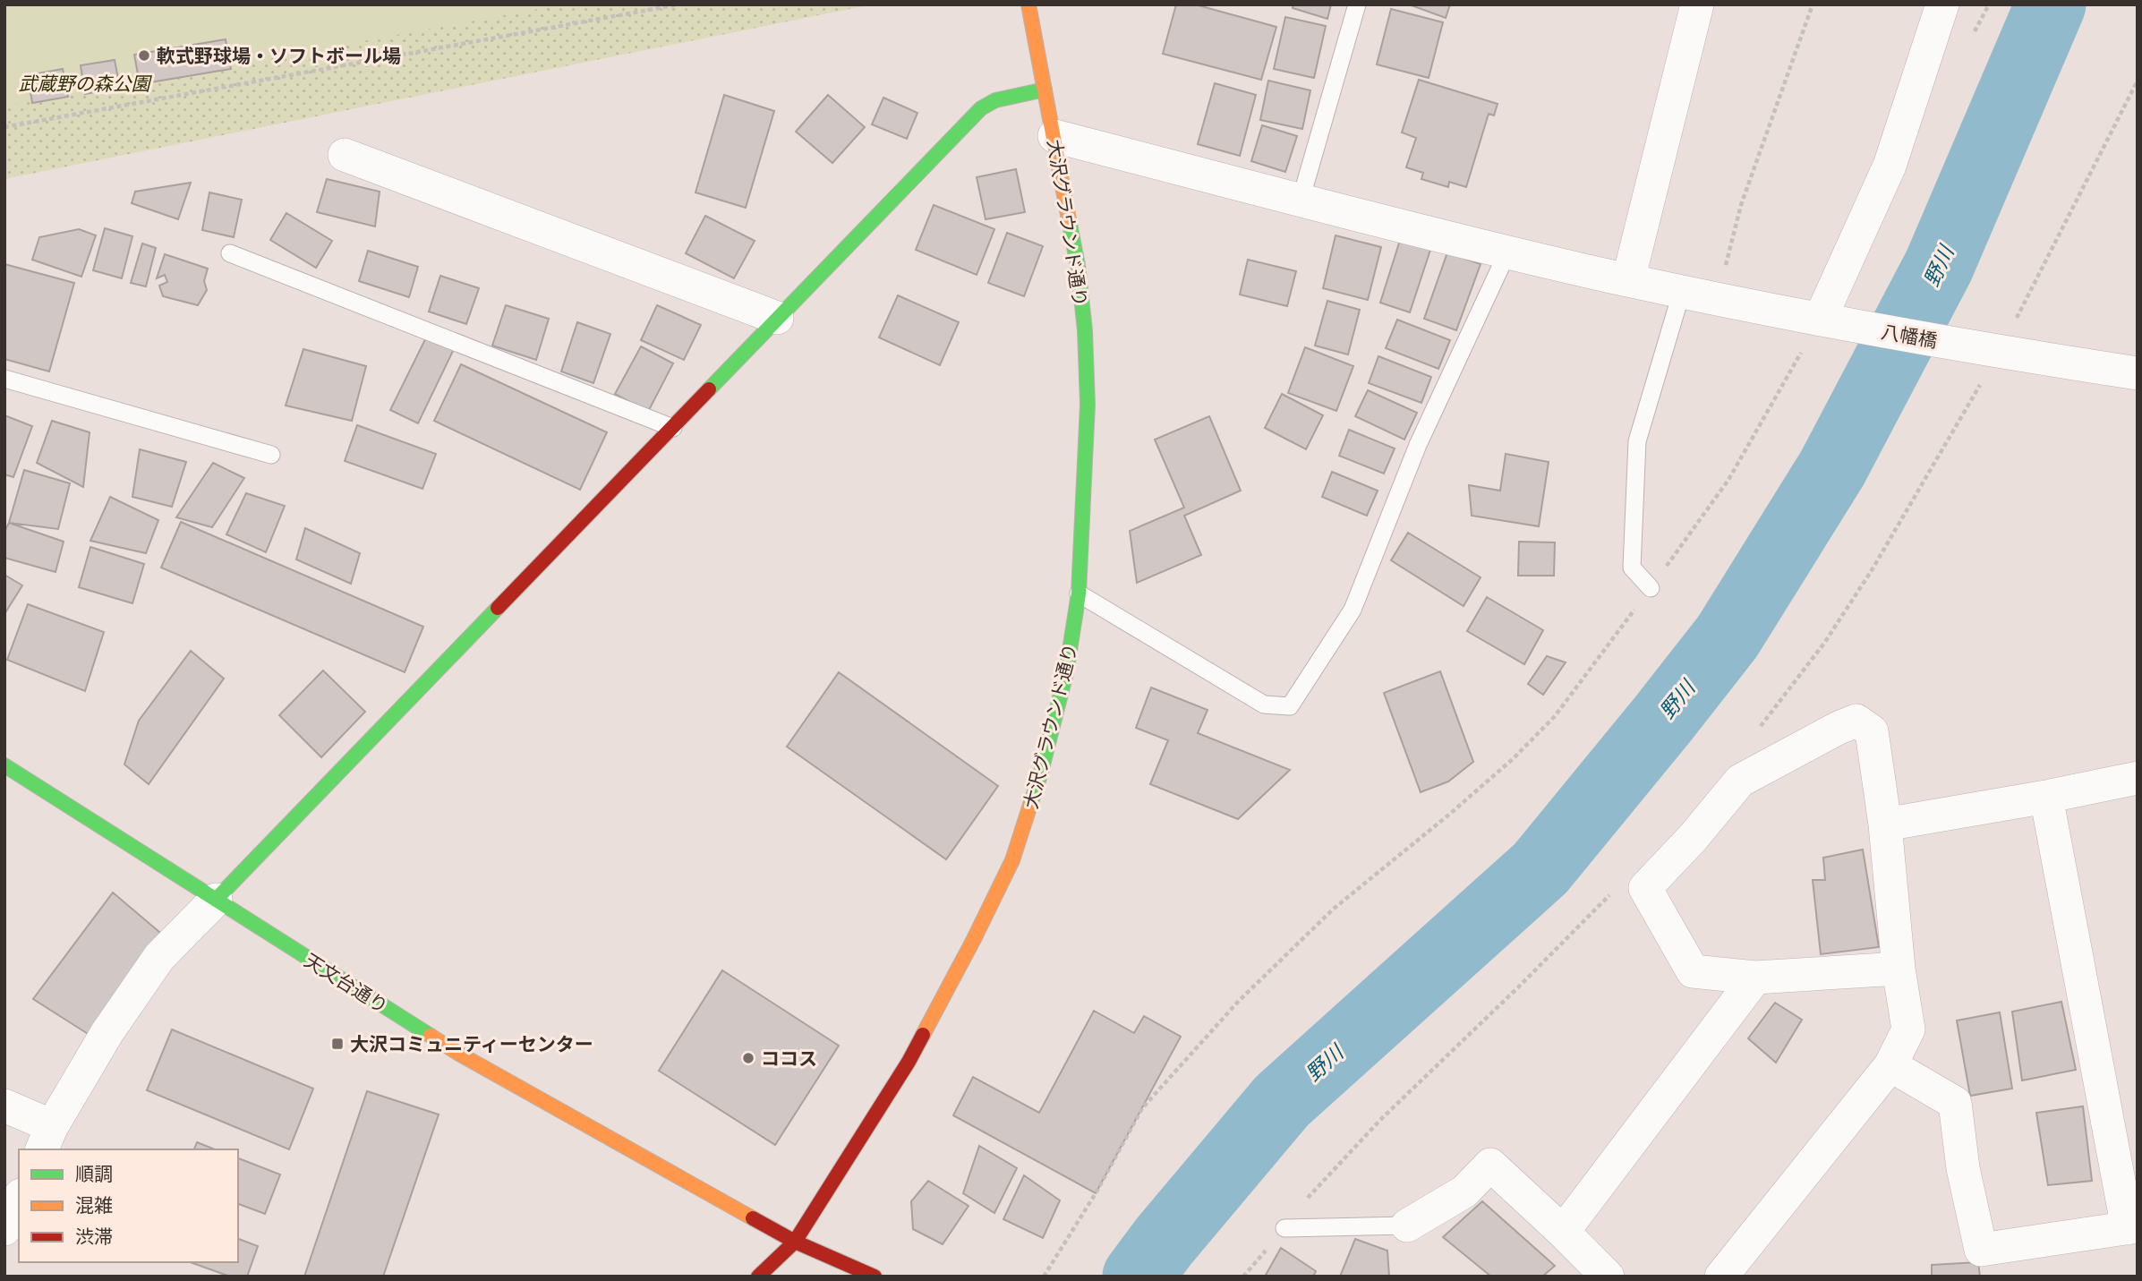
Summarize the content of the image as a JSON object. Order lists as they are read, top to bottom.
{
  "streets": {
    "street": ["大沢グラウンド通り", "八幡橋", "天文台通り"]
  },
  "crossings": [
    ["大沢グラウンド通り", "八幡橋"],
    ["大沢グラウンド通り", "天文台通り"]
  ],
  "water": ["野川"],
  "parks": ["武蔵野の森公園"],
  "places": {
    "other": ["軟式野球場・ソフトボール場", "ココス"],
    "transit": ["大沢コミュニティーセンター"]
  },
  "legend": ["順調", "混雑", "渋滞"]
}
